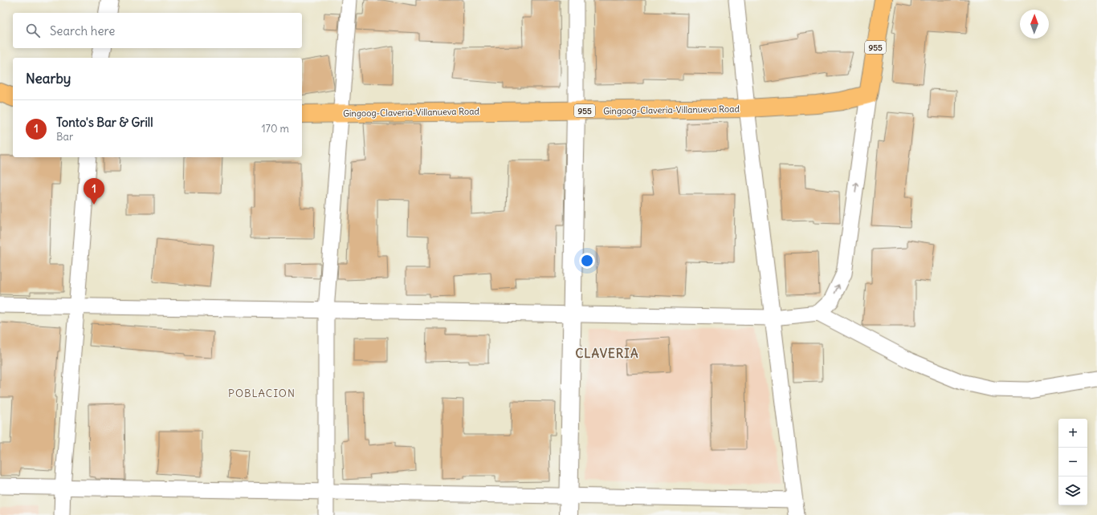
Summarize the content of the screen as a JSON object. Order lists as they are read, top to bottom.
{
  "streets": {
    "main road": ["955", "Gingoog-Claveria-Villanueva Road"]
  },
  "crossings": [
    ["955", "Gingoog-Claveria-Villanueva Road"]
  ],
  "districts": ["CLAVERIA", "POBLACION"],
  "north": "top",
  "page": {
    "search": "Search here",
    "heading": "Nearby",
    "list": [
      {
        "mark": "1",
        "name": "Tonto's Bar & Grill",
        "note": "Bar",
        "value": "170 m"
      }
    ],
    "pins": "1",
    "map_buttons": ["+", "−"]
  }
}
